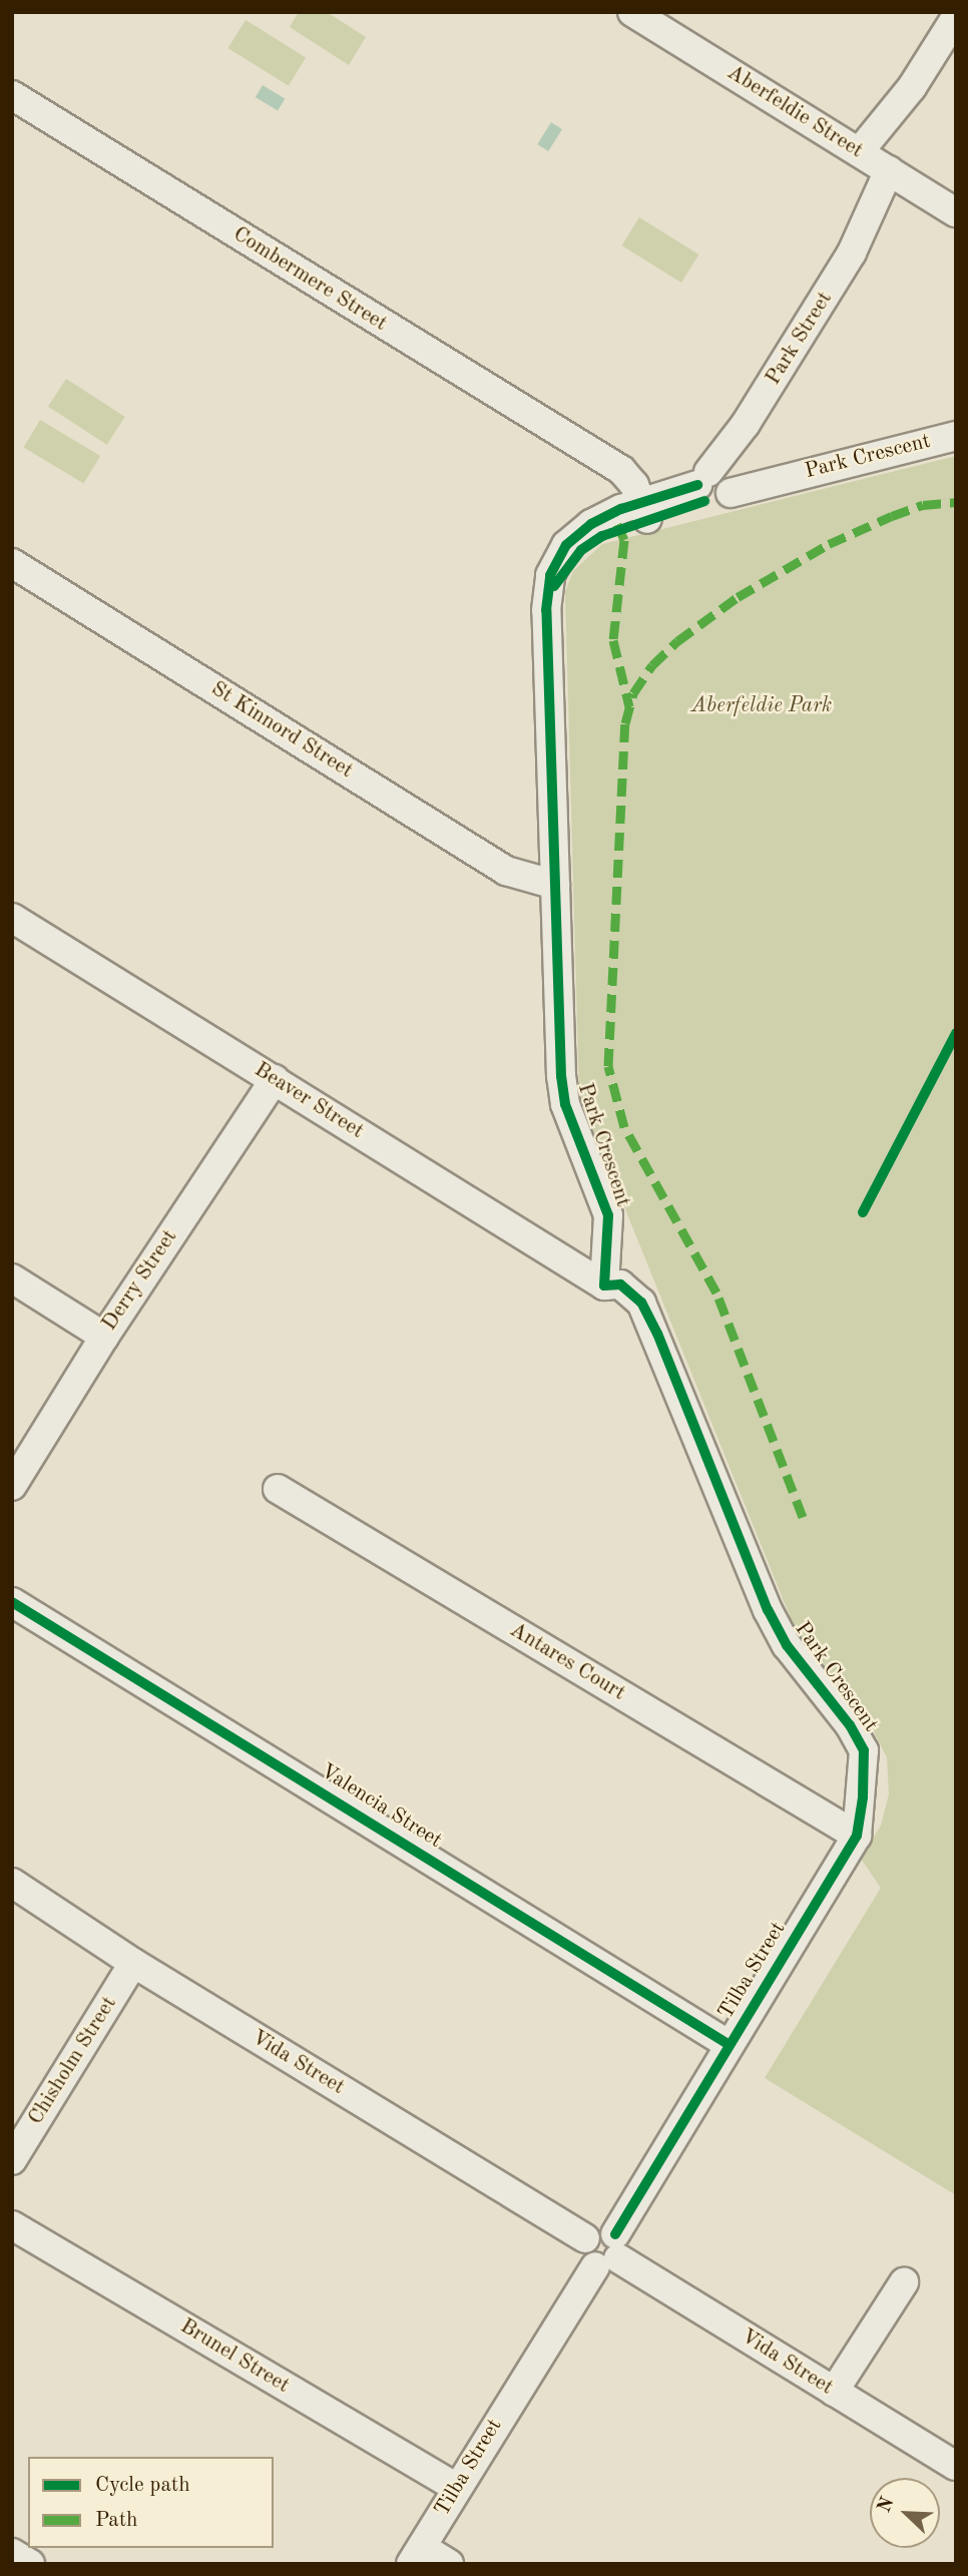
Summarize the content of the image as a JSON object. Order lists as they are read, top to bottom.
{
  "streets": {
    "street": [
      "Aberfeldie Street",
      "Combermere Street",
      "Park Street",
      "Park Crescent",
      "St Kinnord Street",
      "Beaver Street",
      "Derry Street",
      "Antares Court",
      "Valencia Street",
      "Tilba Street",
      "Chisholm Street",
      "Vida Street",
      "Brunel Street"
    ]
  },
  "crossings": [
    ["Aberfeldie Street", "Park Street"],
    ["Combermere Street", "Park Crescent"],
    ["Park Street", "Park Crescent"],
    ["Park Crescent", "St Kinnord Street"],
    ["Park Crescent", "Beaver Street"],
    ["Park Crescent", "Tilba Street"],
    ["Beaver Street", "Derry Street"],
    ["Antares Court", "Tilba Street"],
    ["Valencia Street", "Tilba Street"],
    ["Tilba Street", "Vida Street"],
    ["Tilba Street", "Brunel Street"],
    ["Chisholm Street", "Vida Street"]
  ],
  "parks": ["Aberfeldie Park"],
  "legend": ["Cycle path", "Path"],
  "north": "top left"
}
